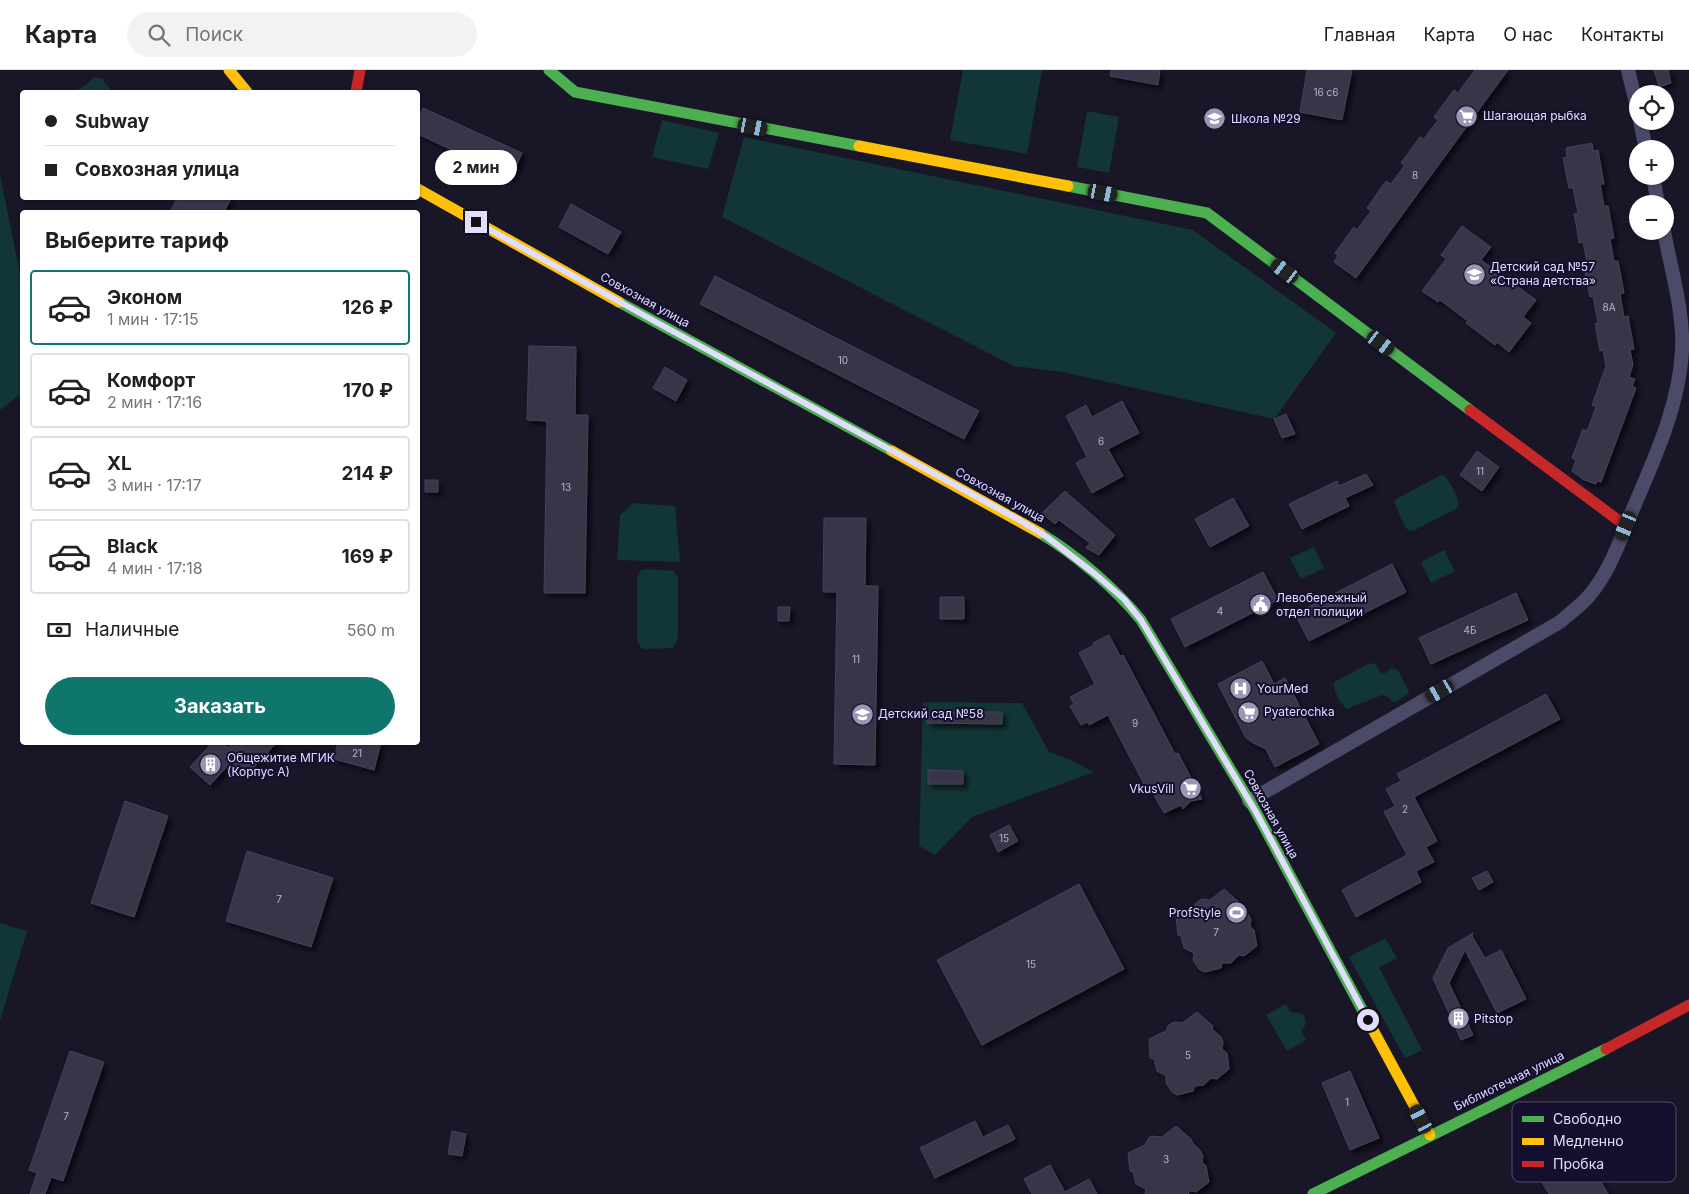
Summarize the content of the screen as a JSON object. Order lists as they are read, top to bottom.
{
  "streets": {
    "street": ["Совхозная улица", "Библиотечная улица"]
  },
  "crossings": [
    ["Совхозная улица", "Библиотечная улица"]
  ],
  "places": {
    "supermarket": ["Шагающая рыбка", "Pyaterochka", "VkusVill"],
    "school or university": ["Школа №29", "Детский сад №57 «Страна детства»", "Детский сад №58"],
    "public building": ["Левобережный отдел полиции"],
    "hospital": ["YourMed"],
    "building": ["Общежитие МГИК (Корпус А)", "Pitstop"],
    "sports": ["ProfStyle"]
  },
  "house_numbers": [
    "16 с6",
    "8",
    "8А",
    "10",
    "6",
    "11",
    "13",
    "4",
    "4Б",
    "11",
    "9",
    "21",
    "2",
    "15",
    "7",
    "7",
    "15",
    "5",
    "1",
    "7",
    "3"
  ],
  "legend": ["Свободно", "Медленно", "Пробка"],
  "page": {
    "header": "Карта",
    "search": "Поиск",
    "nav": [
      "Главная",
      "Карта",
      "О нас",
      "Контакты"
    ],
    "map_buttons": ["+", "−"],
    "banner": ["Subway", "Совхозная улица"],
    "bubble": "2 мин",
    "heading": "Выберите тариф",
    "list": [
      {
        "name": "Эконом",
        "note": "1 мин · 17:15",
        "value": "126 ₽"
      },
      {
        "name": "Комфорт",
        "note": "2 мин · 17:16",
        "value": "170 ₽"
      },
      {
        "name": "XL",
        "note": "3 мин · 17:17",
        "value": "214 ₽"
      },
      {
        "name": "Black",
        "note": "4 мин · 17:18",
        "value": "169 ₽"
      }
    ],
    "pay": ["Наличные", "560 m"],
    "buttons": "Заказать"
  }
}
